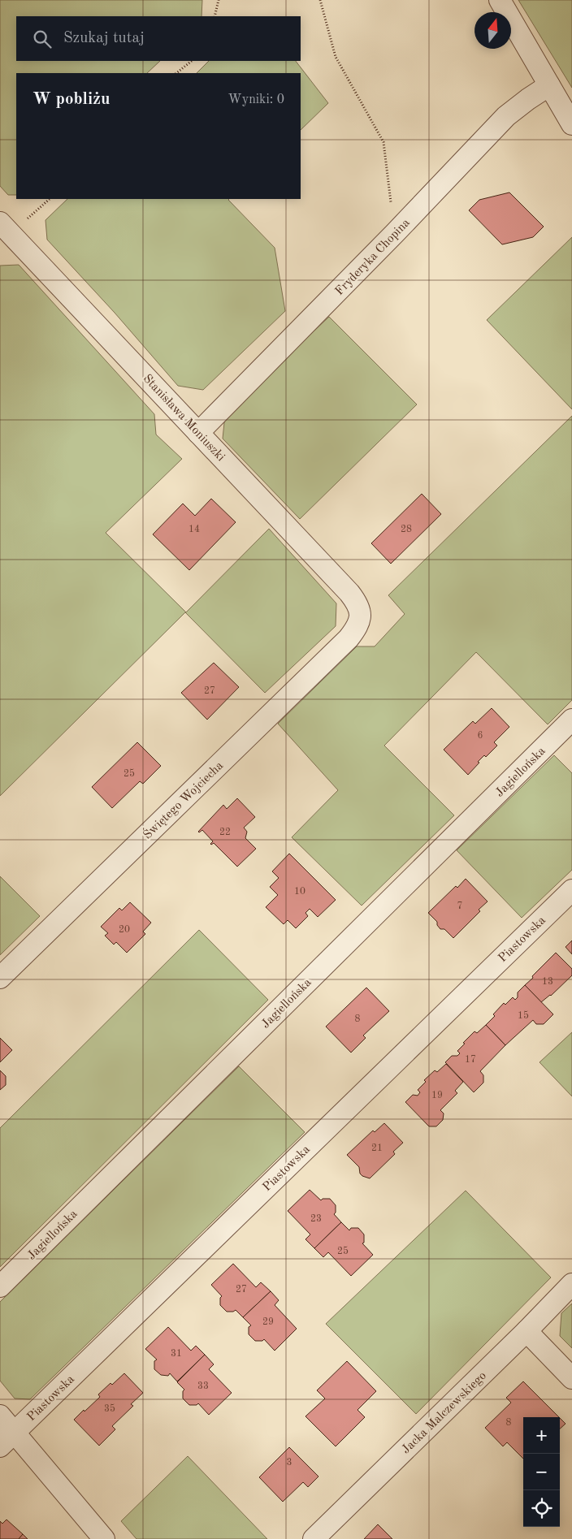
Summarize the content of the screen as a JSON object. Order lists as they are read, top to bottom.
{
  "streets": {
    "street": [
      "Fryderyka Chopina",
      "Stanisława Moniuszki",
      "Jagiellońska",
      "Świętego Wojciecha",
      "Piastowska",
      "Jacka Malczewskiego"
    ]
  },
  "crossings": [
    ["Fryderyka Chopina", "Stanisława Moniuszki"],
    ["Stanisława Moniuszki", "Świętego Wojciecha"]
  ],
  "house_numbers": [
    "14",
    "28",
    "27",
    "6",
    "25",
    "22",
    "10",
    "7",
    "20",
    "13",
    "15",
    "8",
    "17",
    "19",
    "21",
    "23",
    "25",
    "27",
    "29",
    "31",
    "33",
    "35",
    "8",
    "3"
  ],
  "north": "top",
  "page": {
    "search": "Szukaj tutaj",
    "heading": ["W pobliżu", "Wyniki: 0"],
    "map_buttons": ["+", "−"]
  }
}
